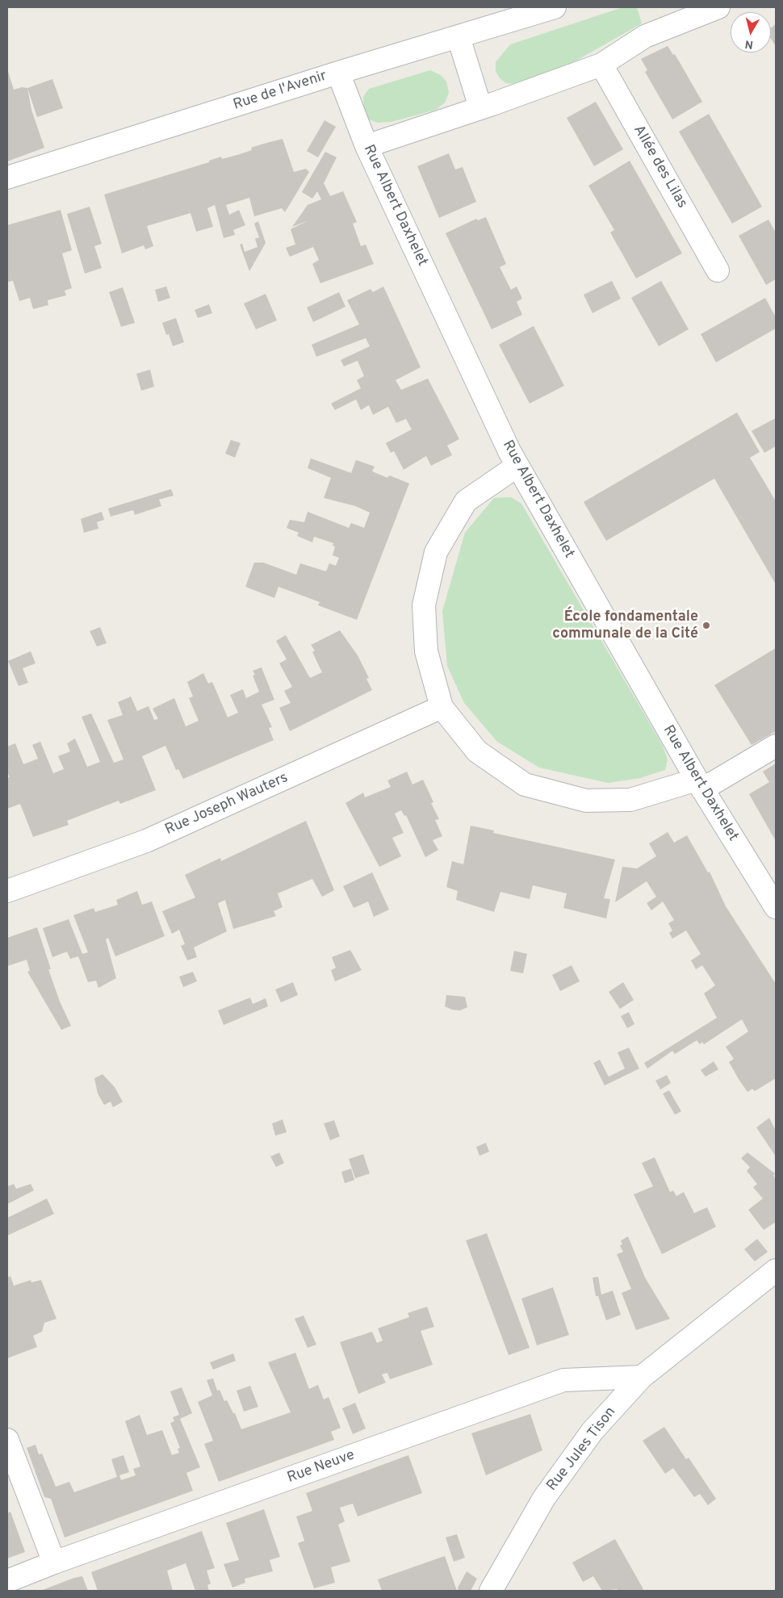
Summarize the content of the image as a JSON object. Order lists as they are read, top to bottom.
{
  "streets": {
    "street": [
      "Rue de l'Avenir",
      "Allée des Lilas",
      "Rue Albert Daxhelet",
      "Rue Joseph Wauters",
      "Rue Jules Tison",
      "Rue Neuve"
    ]
  },
  "crossings": [
    ["Rue de l'Avenir", "Rue Albert Daxhelet"],
    ["Rue Jules Tison", "Rue Neuve"]
  ],
  "places": ["École fondamentale communale de la Cité"],
  "north": "bottom"
}
